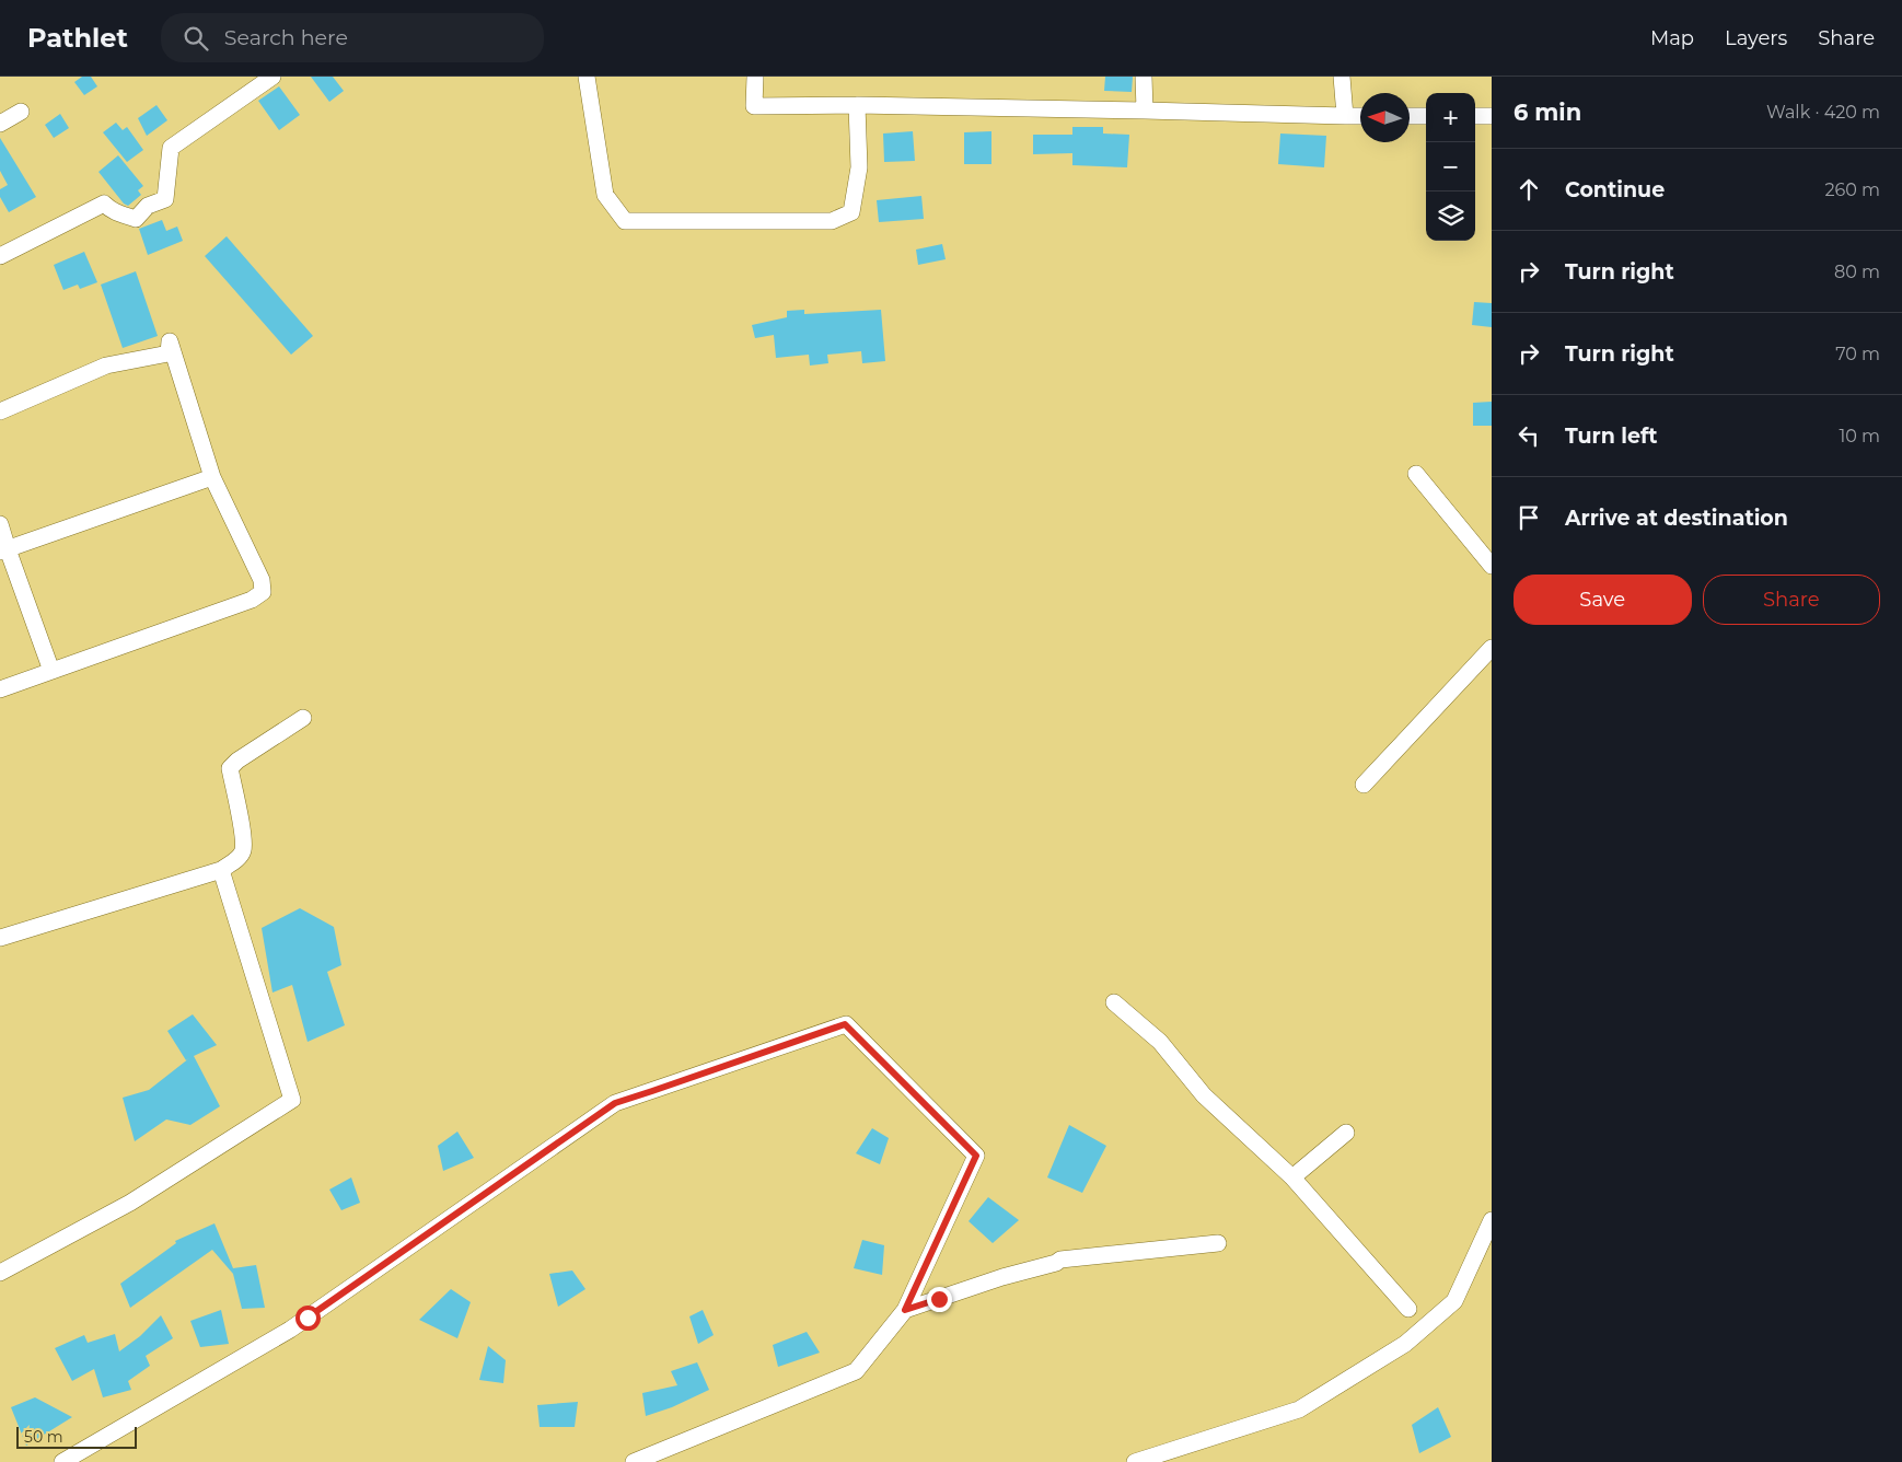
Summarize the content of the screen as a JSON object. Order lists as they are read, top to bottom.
{
  "scale_bar": "50 m",
  "north": "left",
  "page": {
    "header": "Pathlet",
    "search": "Search here",
    "nav": ["Map", "Layers", "Share"],
    "heading": ["6 min", "Walk · 420 m"],
    "map_buttons": ["+", "−"],
    "list": [
      ["Continue", "260 m"],
      ["Turn right", "80 m"],
      ["Turn right", "70 m"],
      ["Turn left", "10 m"],
      "Arrive at destination"
    ],
    "buttons": ["Save", "Share"],
    "scale": "50 m"
  }
}
